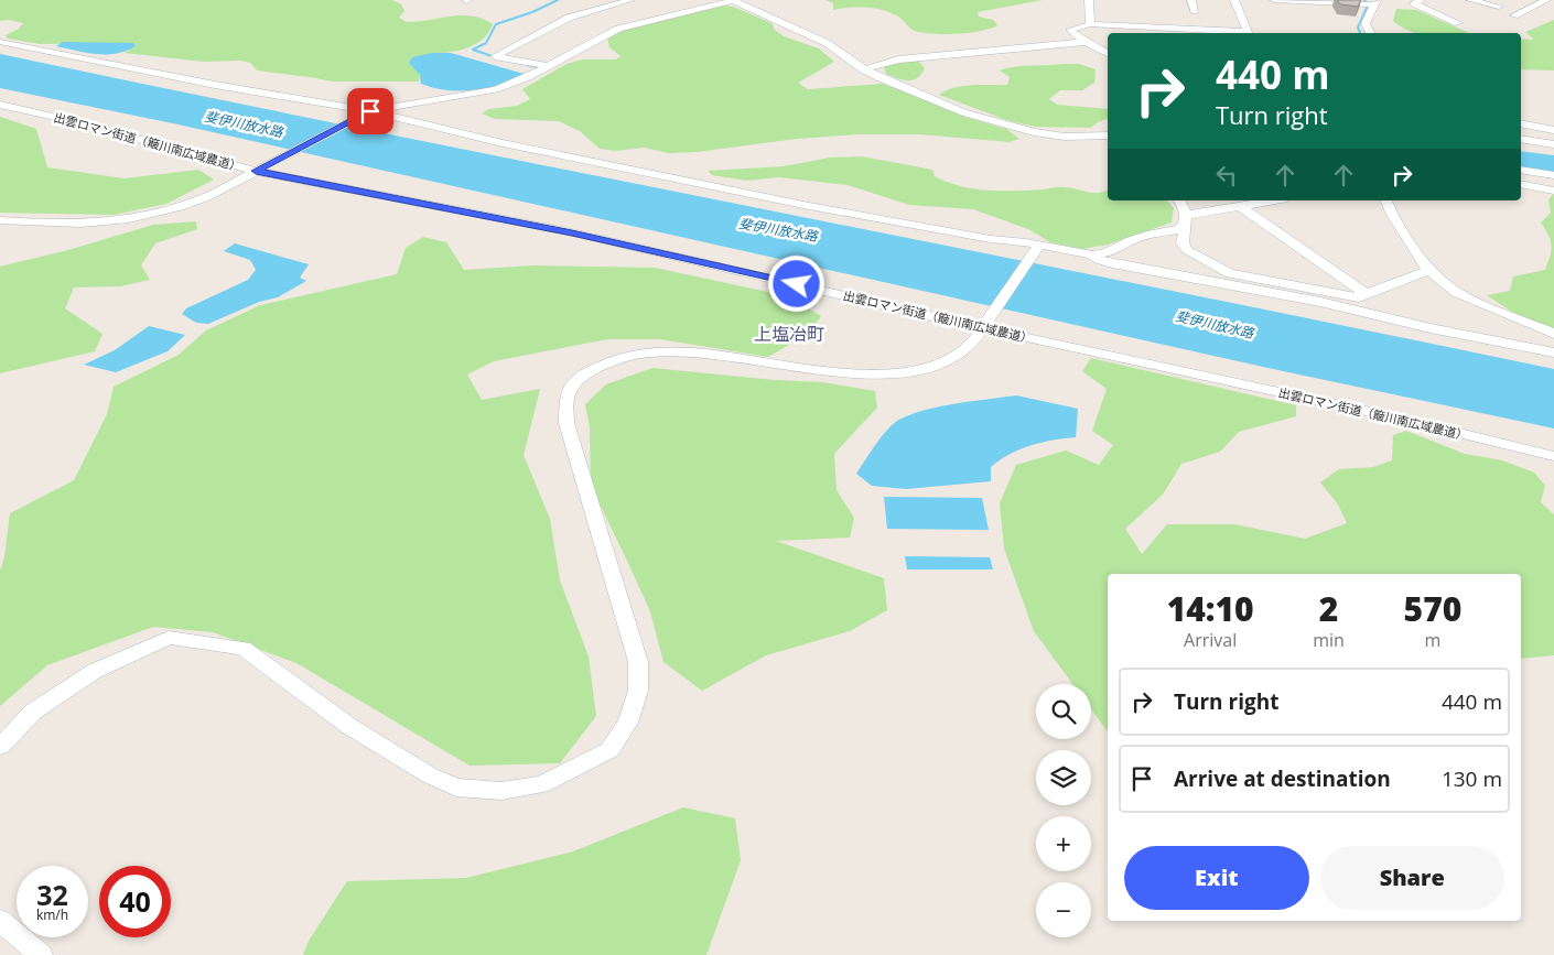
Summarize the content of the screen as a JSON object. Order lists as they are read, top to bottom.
{
  "streets": {
    "street": ["出雲ロマン街道（簸川南広域農道）"]
  },
  "districts": ["上塩冶町"],
  "water": ["斐伊川放水路"],
  "page": {
    "turn": ["440 m", "Turn right"],
    "eta": [
      "14:10",
      "Arrival",
      "2",
      "min",
      "570",
      "m"
    ],
    "list": [
      {
        "name": "Turn right",
        "value": "440 m"
      },
      {
        "name": "Arrive at destination",
        "value": "130 m"
      }
    ],
    "map_buttons": ["+", "−"],
    "buttons": ["Exit", "Share"],
    "speed": "32 km/h",
    "limit": "40"
  }
}
